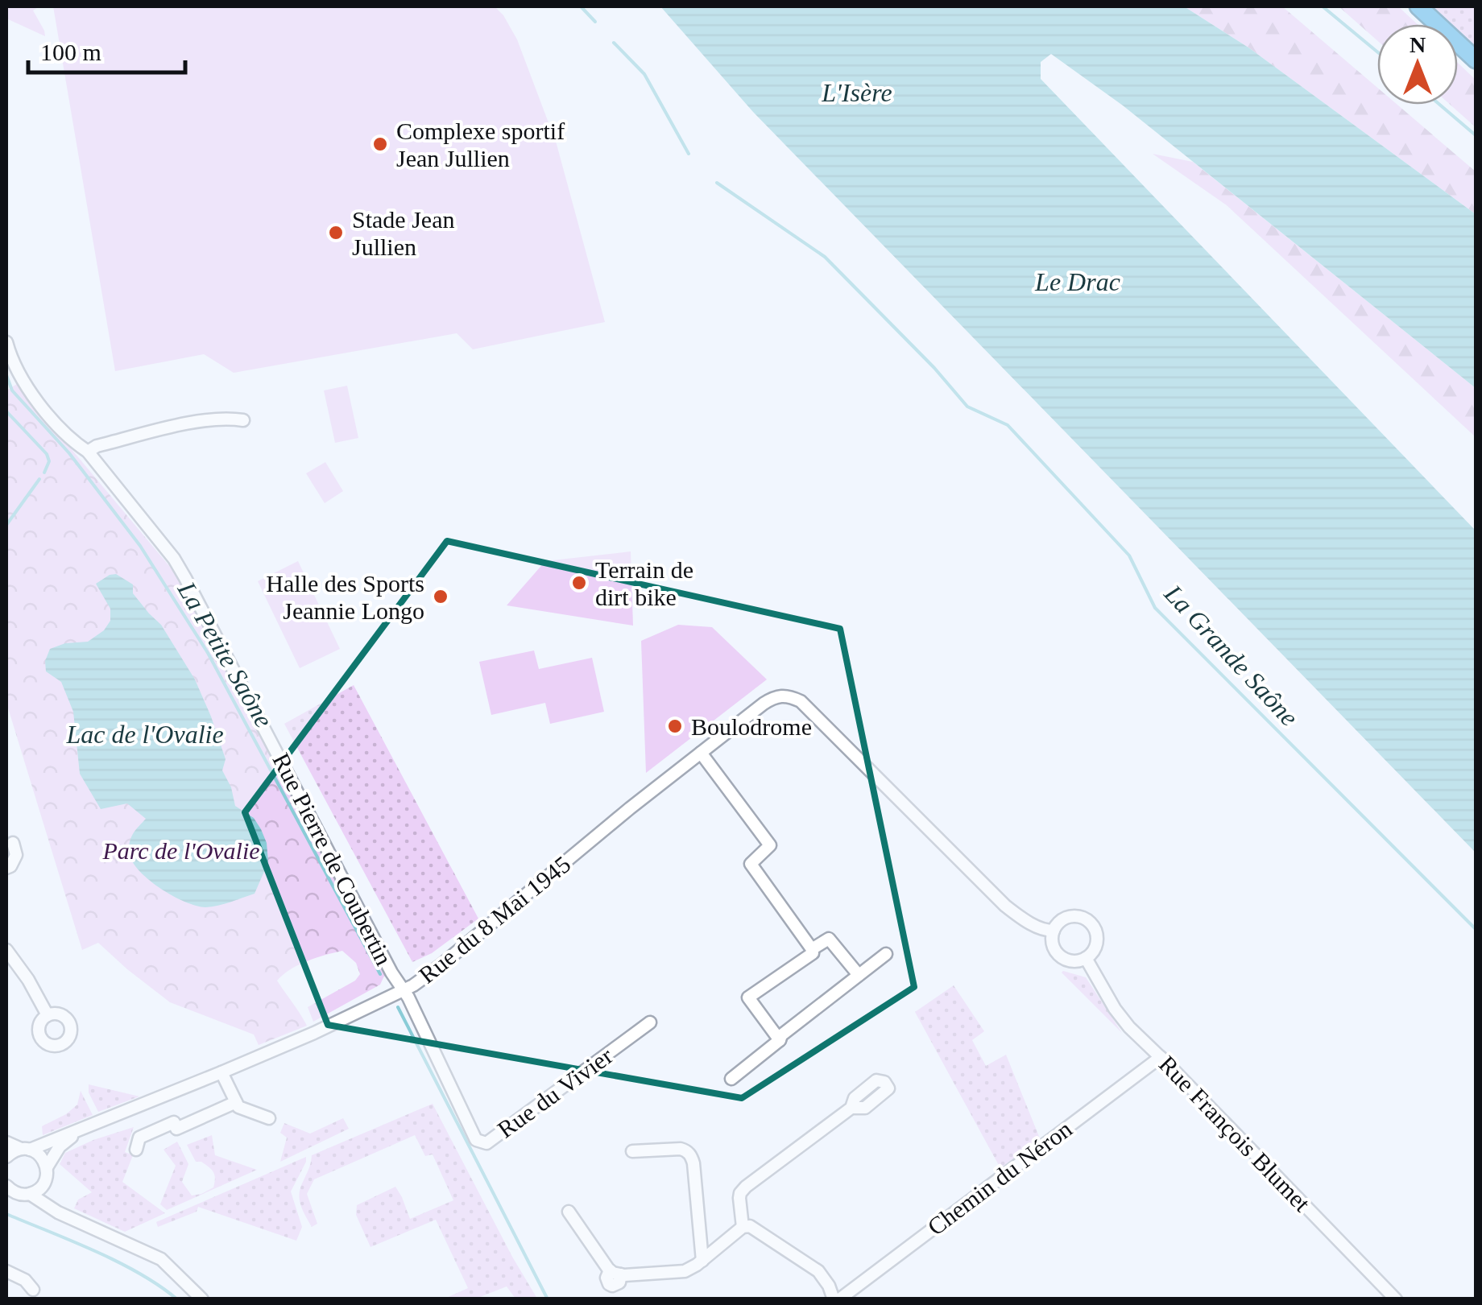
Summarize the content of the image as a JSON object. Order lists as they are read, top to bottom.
{
  "streets": {
    "street": [
      "Rue Pierre de Coubertin",
      "Rue du 8 Mai 1945",
      "Rue du Vivier",
      "Rue François Blumet",
      "Chemin du Néron"
    ]
  },
  "crossings": [
    ["Rue Pierre de Coubertin", "Rue du 8 Mai 1945"],
    ["Rue Pierre de Coubertin", "Rue du Vivier"],
    ["Rue du 8 Mai 1945", "Rue du Vivier"],
    ["Rue du 8 Mai 1945", "Rue François Blumet"],
    ["Rue François Blumet", "Chemin du Néron"]
  ],
  "water": [
    "L'Isère",
    "Le Drac",
    "La Petite Saône",
    "La Grande Saône",
    "Lac de l'Ovalie"
  ],
  "parks": ["Parc de l'Ovalie"],
  "places": [
    "Complexe sportif Jean Jullien",
    "Stade Jean Jullien",
    "Terrain de dirt bike",
    "Halle des Sports Jeannie Longo",
    "Boulodrome"
  ],
  "scale_bar": "100 m",
  "north": "top"
}
